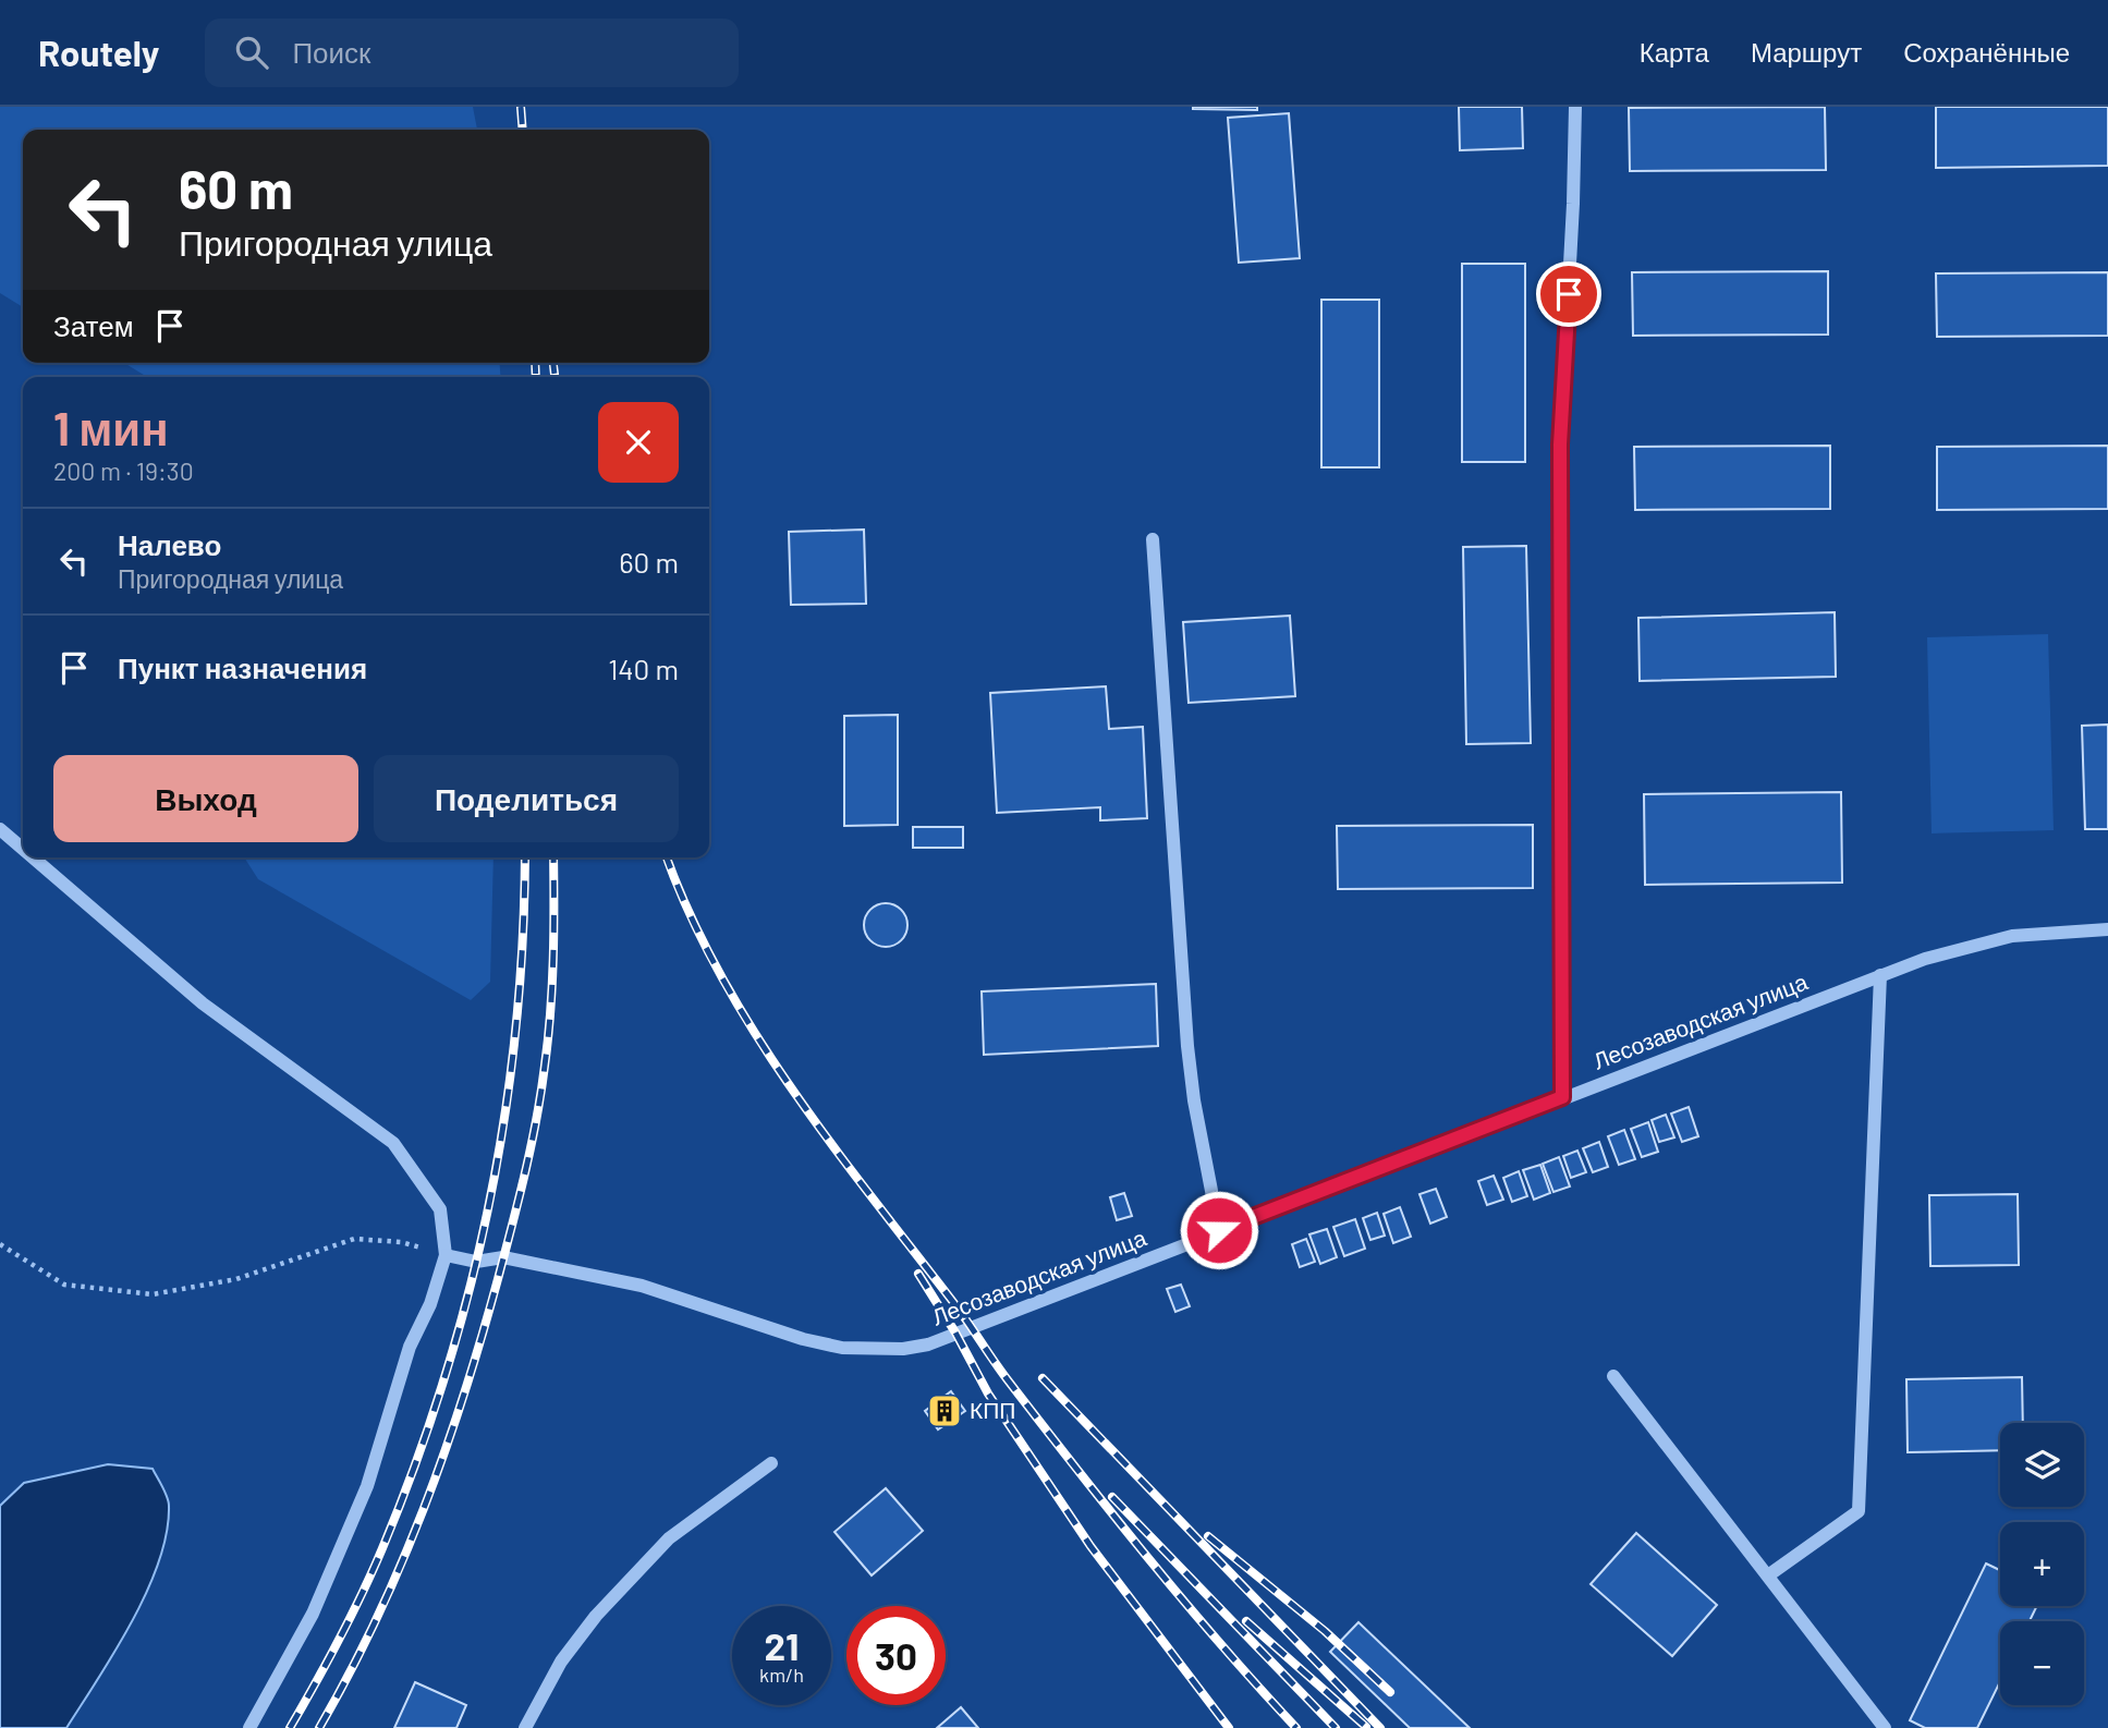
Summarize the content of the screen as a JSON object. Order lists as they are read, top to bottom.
{
  "streets": {
    "street": ["Лесозаводская улица"]
  },
  "places": {
    "building": ["КПП"]
  },
  "page": {
    "header": "Routely",
    "search": "Поиск",
    "nav": ["Карта", "Маршрут", "Сохранённые"],
    "turn": ["60 m", "Пригородная улица"],
    "then": "Затем",
    "heading": ["1 мин", "200 m · 19:30"],
    "list": [
      {
        "name": "Налево",
        "note": "Пригородная улица",
        "value": "60 m"
      },
      {
        "name": "Пункт назначения",
        "value": "140 m"
      }
    ],
    "buttons": ["Выход", "Поделиться"],
    "map_buttons": ["+", "−"],
    "speed": "21 km/h",
    "limit": "30"
  }
}
